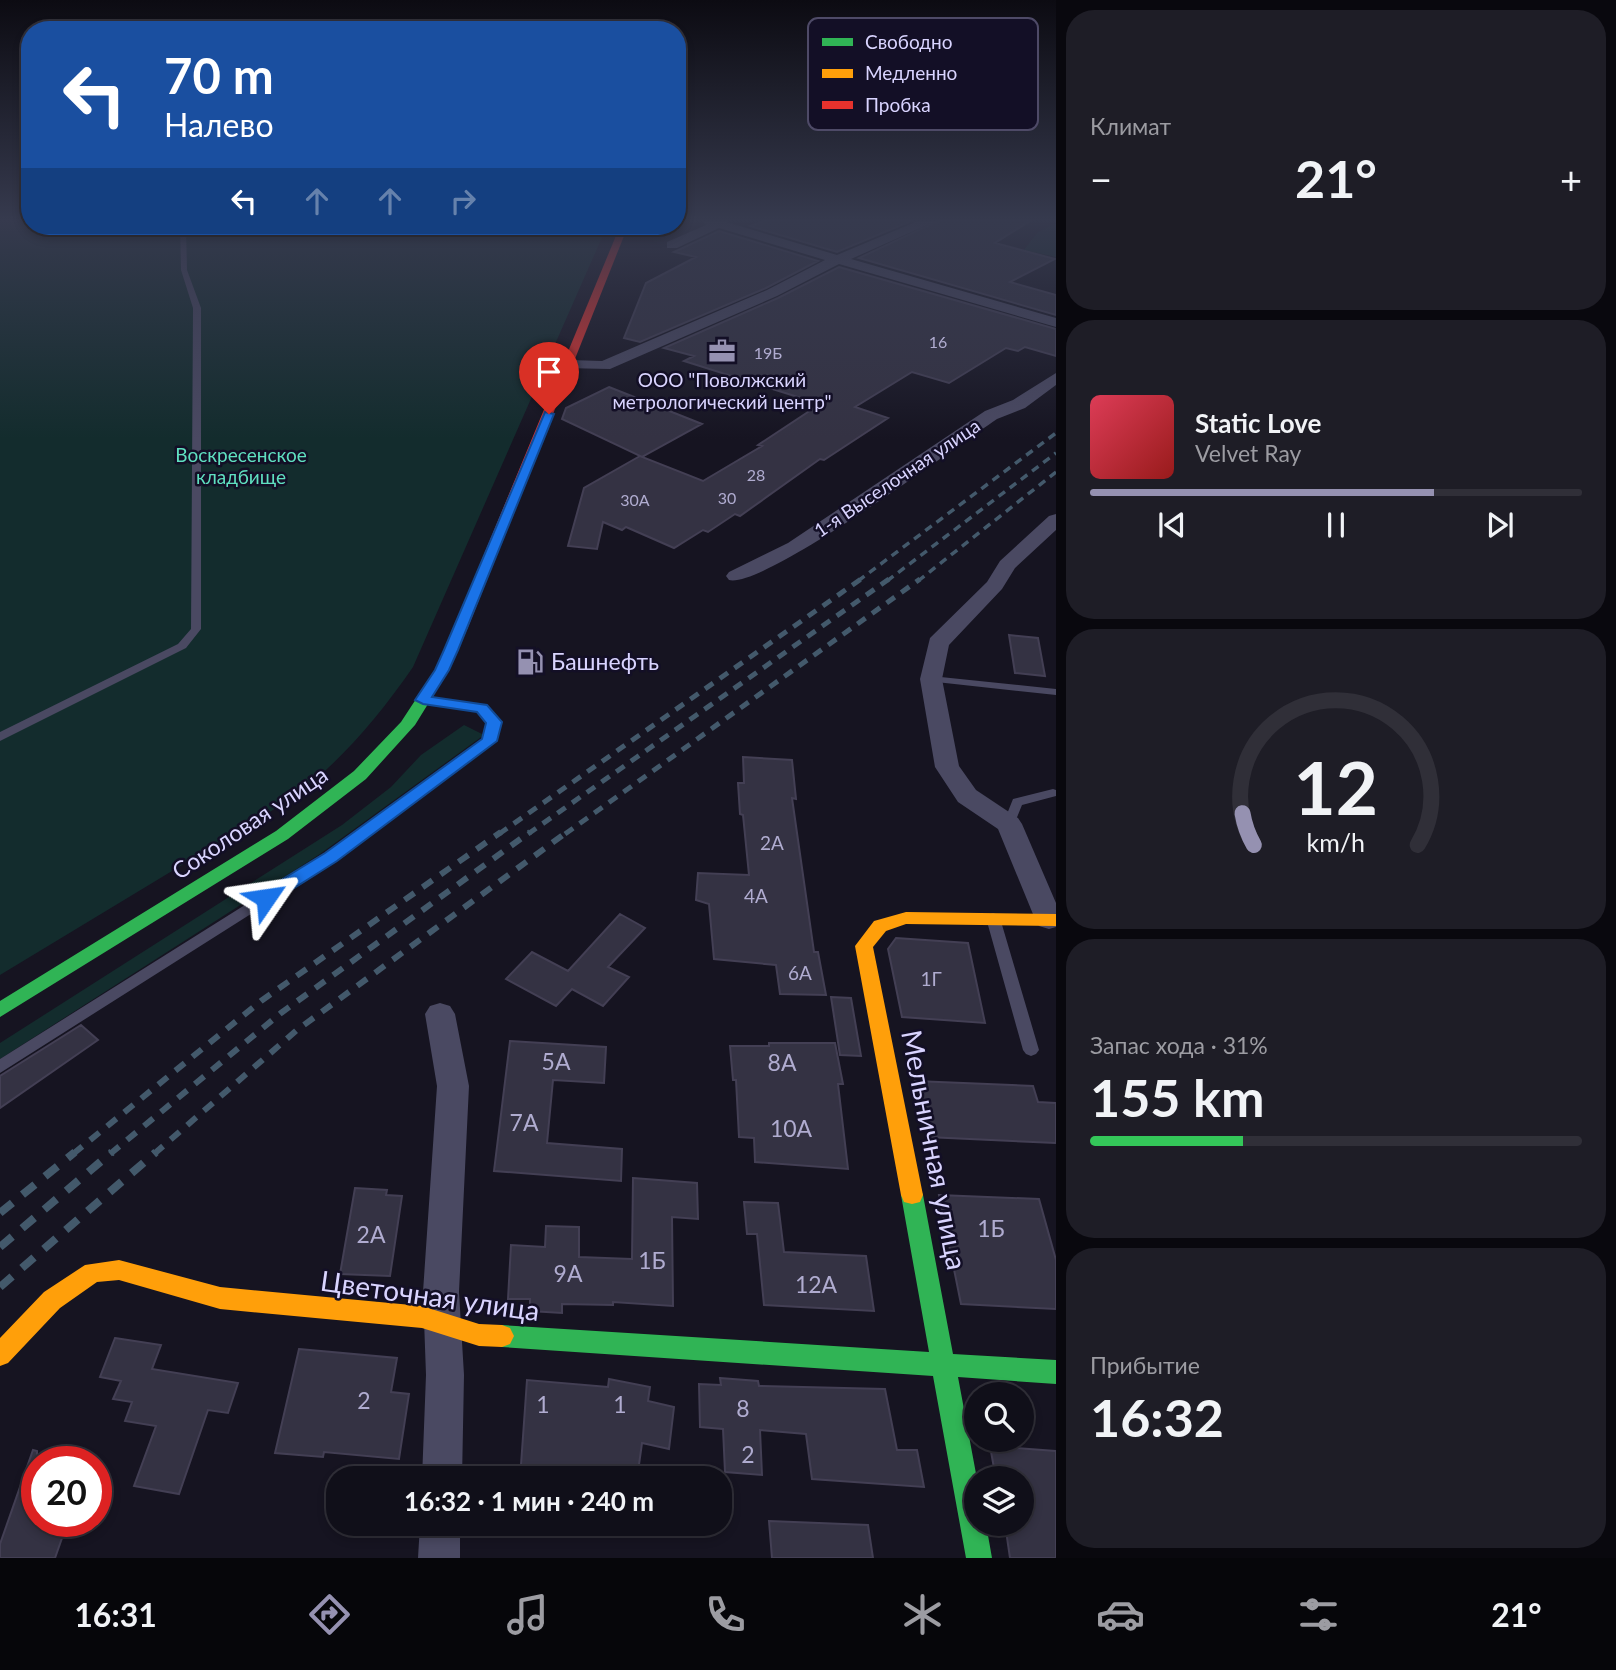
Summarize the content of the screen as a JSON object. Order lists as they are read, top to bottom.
{
  "streets": {
    "main road": ["Соколовая улица", "Мельничная улица", "Цветочная улица"],
    "street": ["1-я Выселочная улица"]
  },
  "crossings": [
    ["Мельничная улица", "Цветочная улица"]
  ],
  "parks": ["Воскресенское кладбище"],
  "places": {
    "office": ["ООО \"Поволжский метрологический центр\""],
    "fuel station": ["Башнефть"]
  },
  "house_numbers": [
    "16",
    "19Б",
    "28",
    "30",
    "30А",
    "2А",
    "4А",
    "6А",
    "1Г",
    "5А",
    "8А",
    "7А",
    "10А",
    "1Б",
    "2А",
    "1Б",
    "9А",
    "12А",
    "2",
    "1",
    "1",
    "8",
    "2"
  ],
  "legend": ["Свободно", "Медленно", "Пробка"],
  "page": {
    "tile": [
      "Климат",
      ["Запас хода · 31%", "155 km"],
      ["Прибытие", "16:32"]
    ],
    "turn": ["70 m", "Налево"],
    "heat": ["−", "21°", "+"],
    "song": ["Static Love", "Velvet Ray"],
    "limit": "20",
    "trip": "16:32 · 1 мин · 240 m",
    "tabs": ["16:31", "21°"],
    "gauge": ["12", "km/h"]
  }
}
